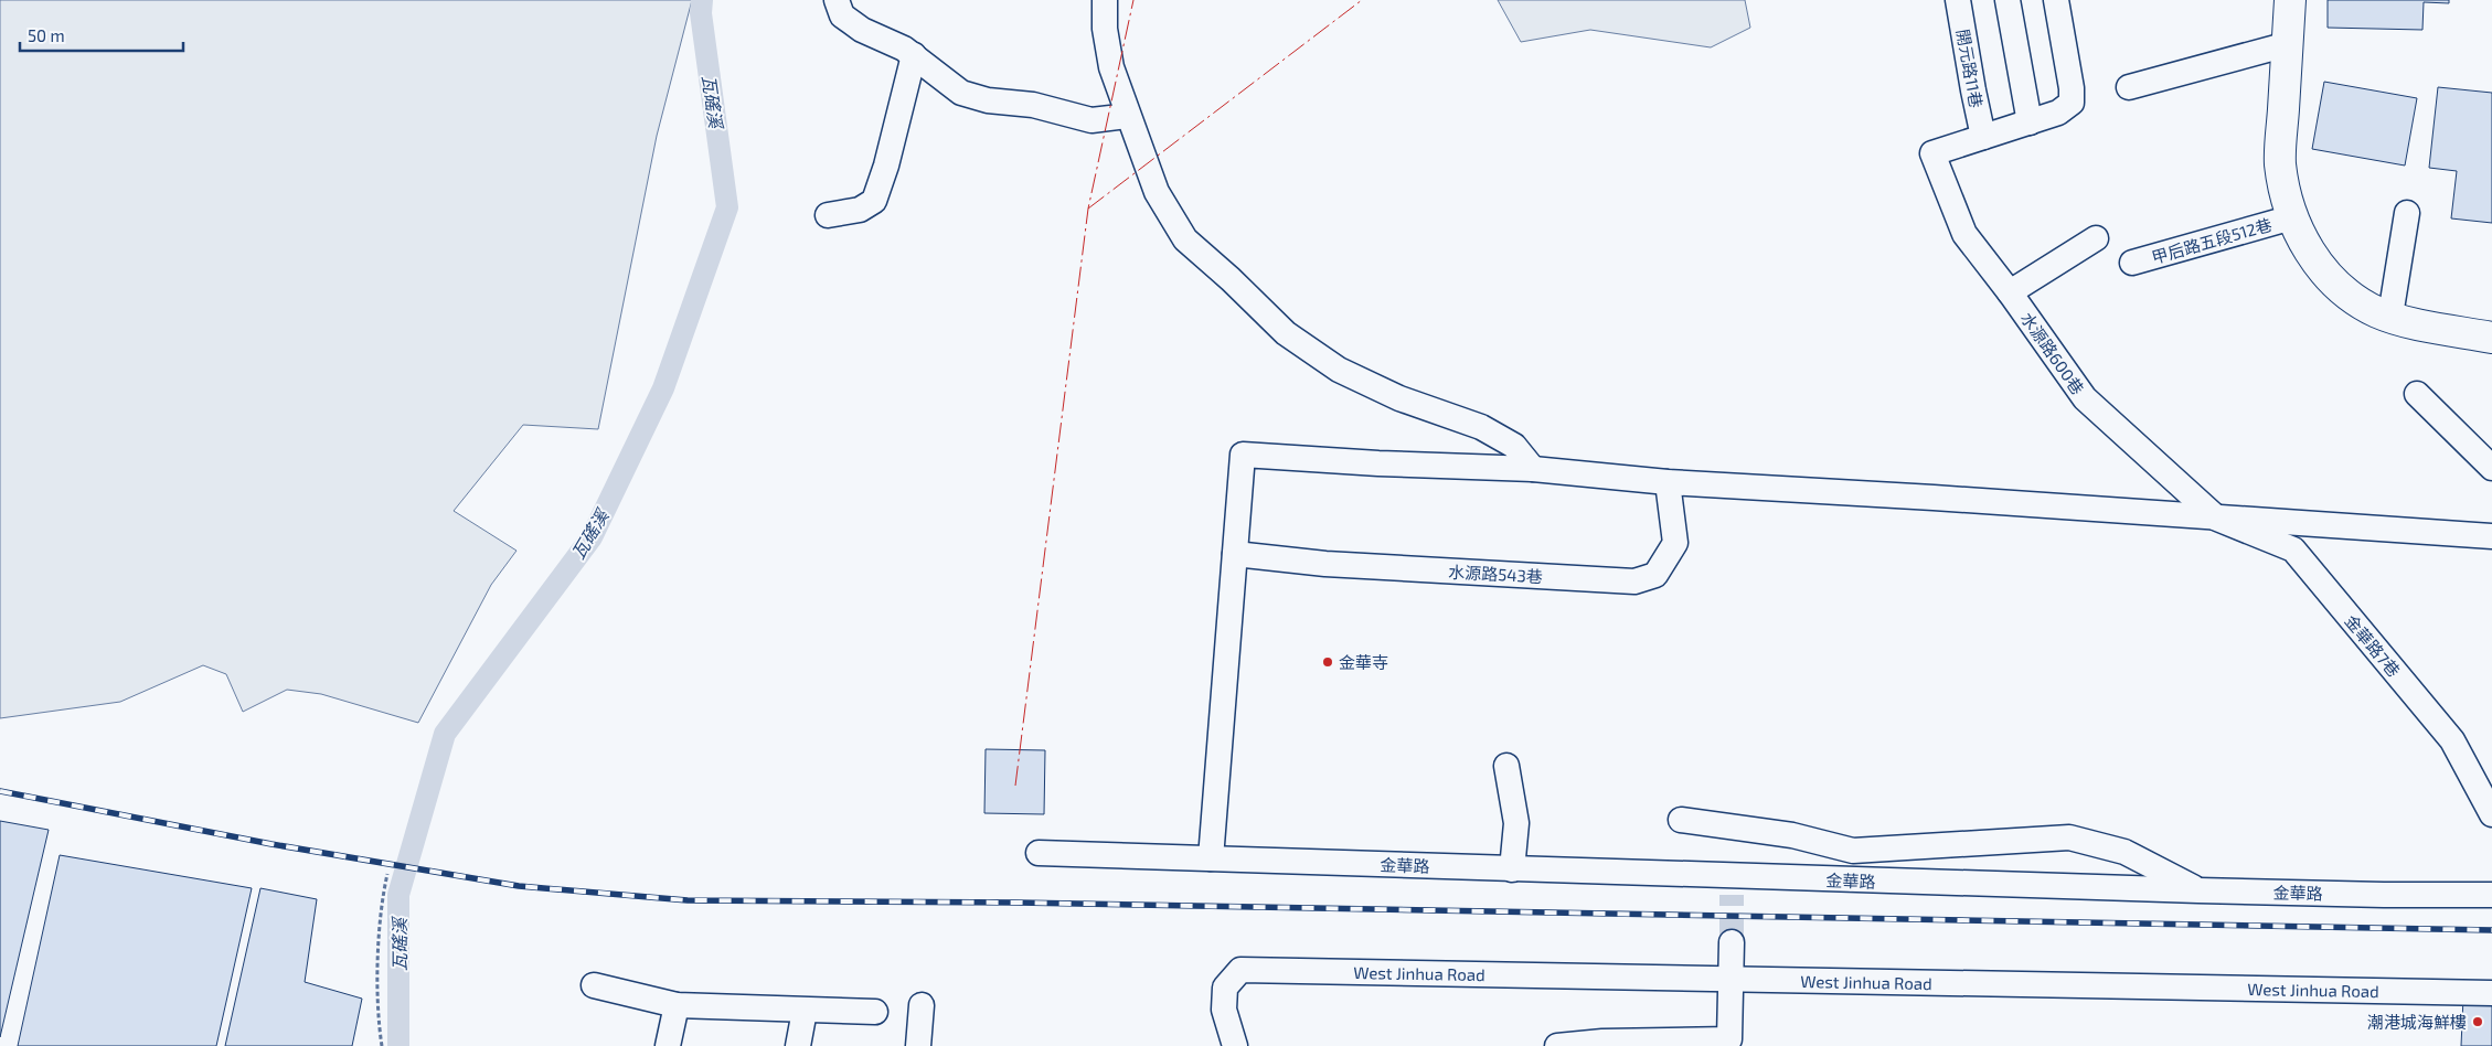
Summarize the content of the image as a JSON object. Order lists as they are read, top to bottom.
{
  "streets": {
    "street": [
      "開元路11巷",
      "甲后路五段512巷",
      "水源路600巷",
      "水源路543巷",
      "金華路7巷",
      "金華路",
      "West Jinhua Road"
    ]
  },
  "crossings": [
    ["開元路11巷", "水源路600巷"],
    ["水源路600巷", "金華路7巷"]
  ],
  "water": ["瓦磘溪"],
  "places": ["金華寺", "潮港城海鮮樓"],
  "scale_bar": "50 m"
}
